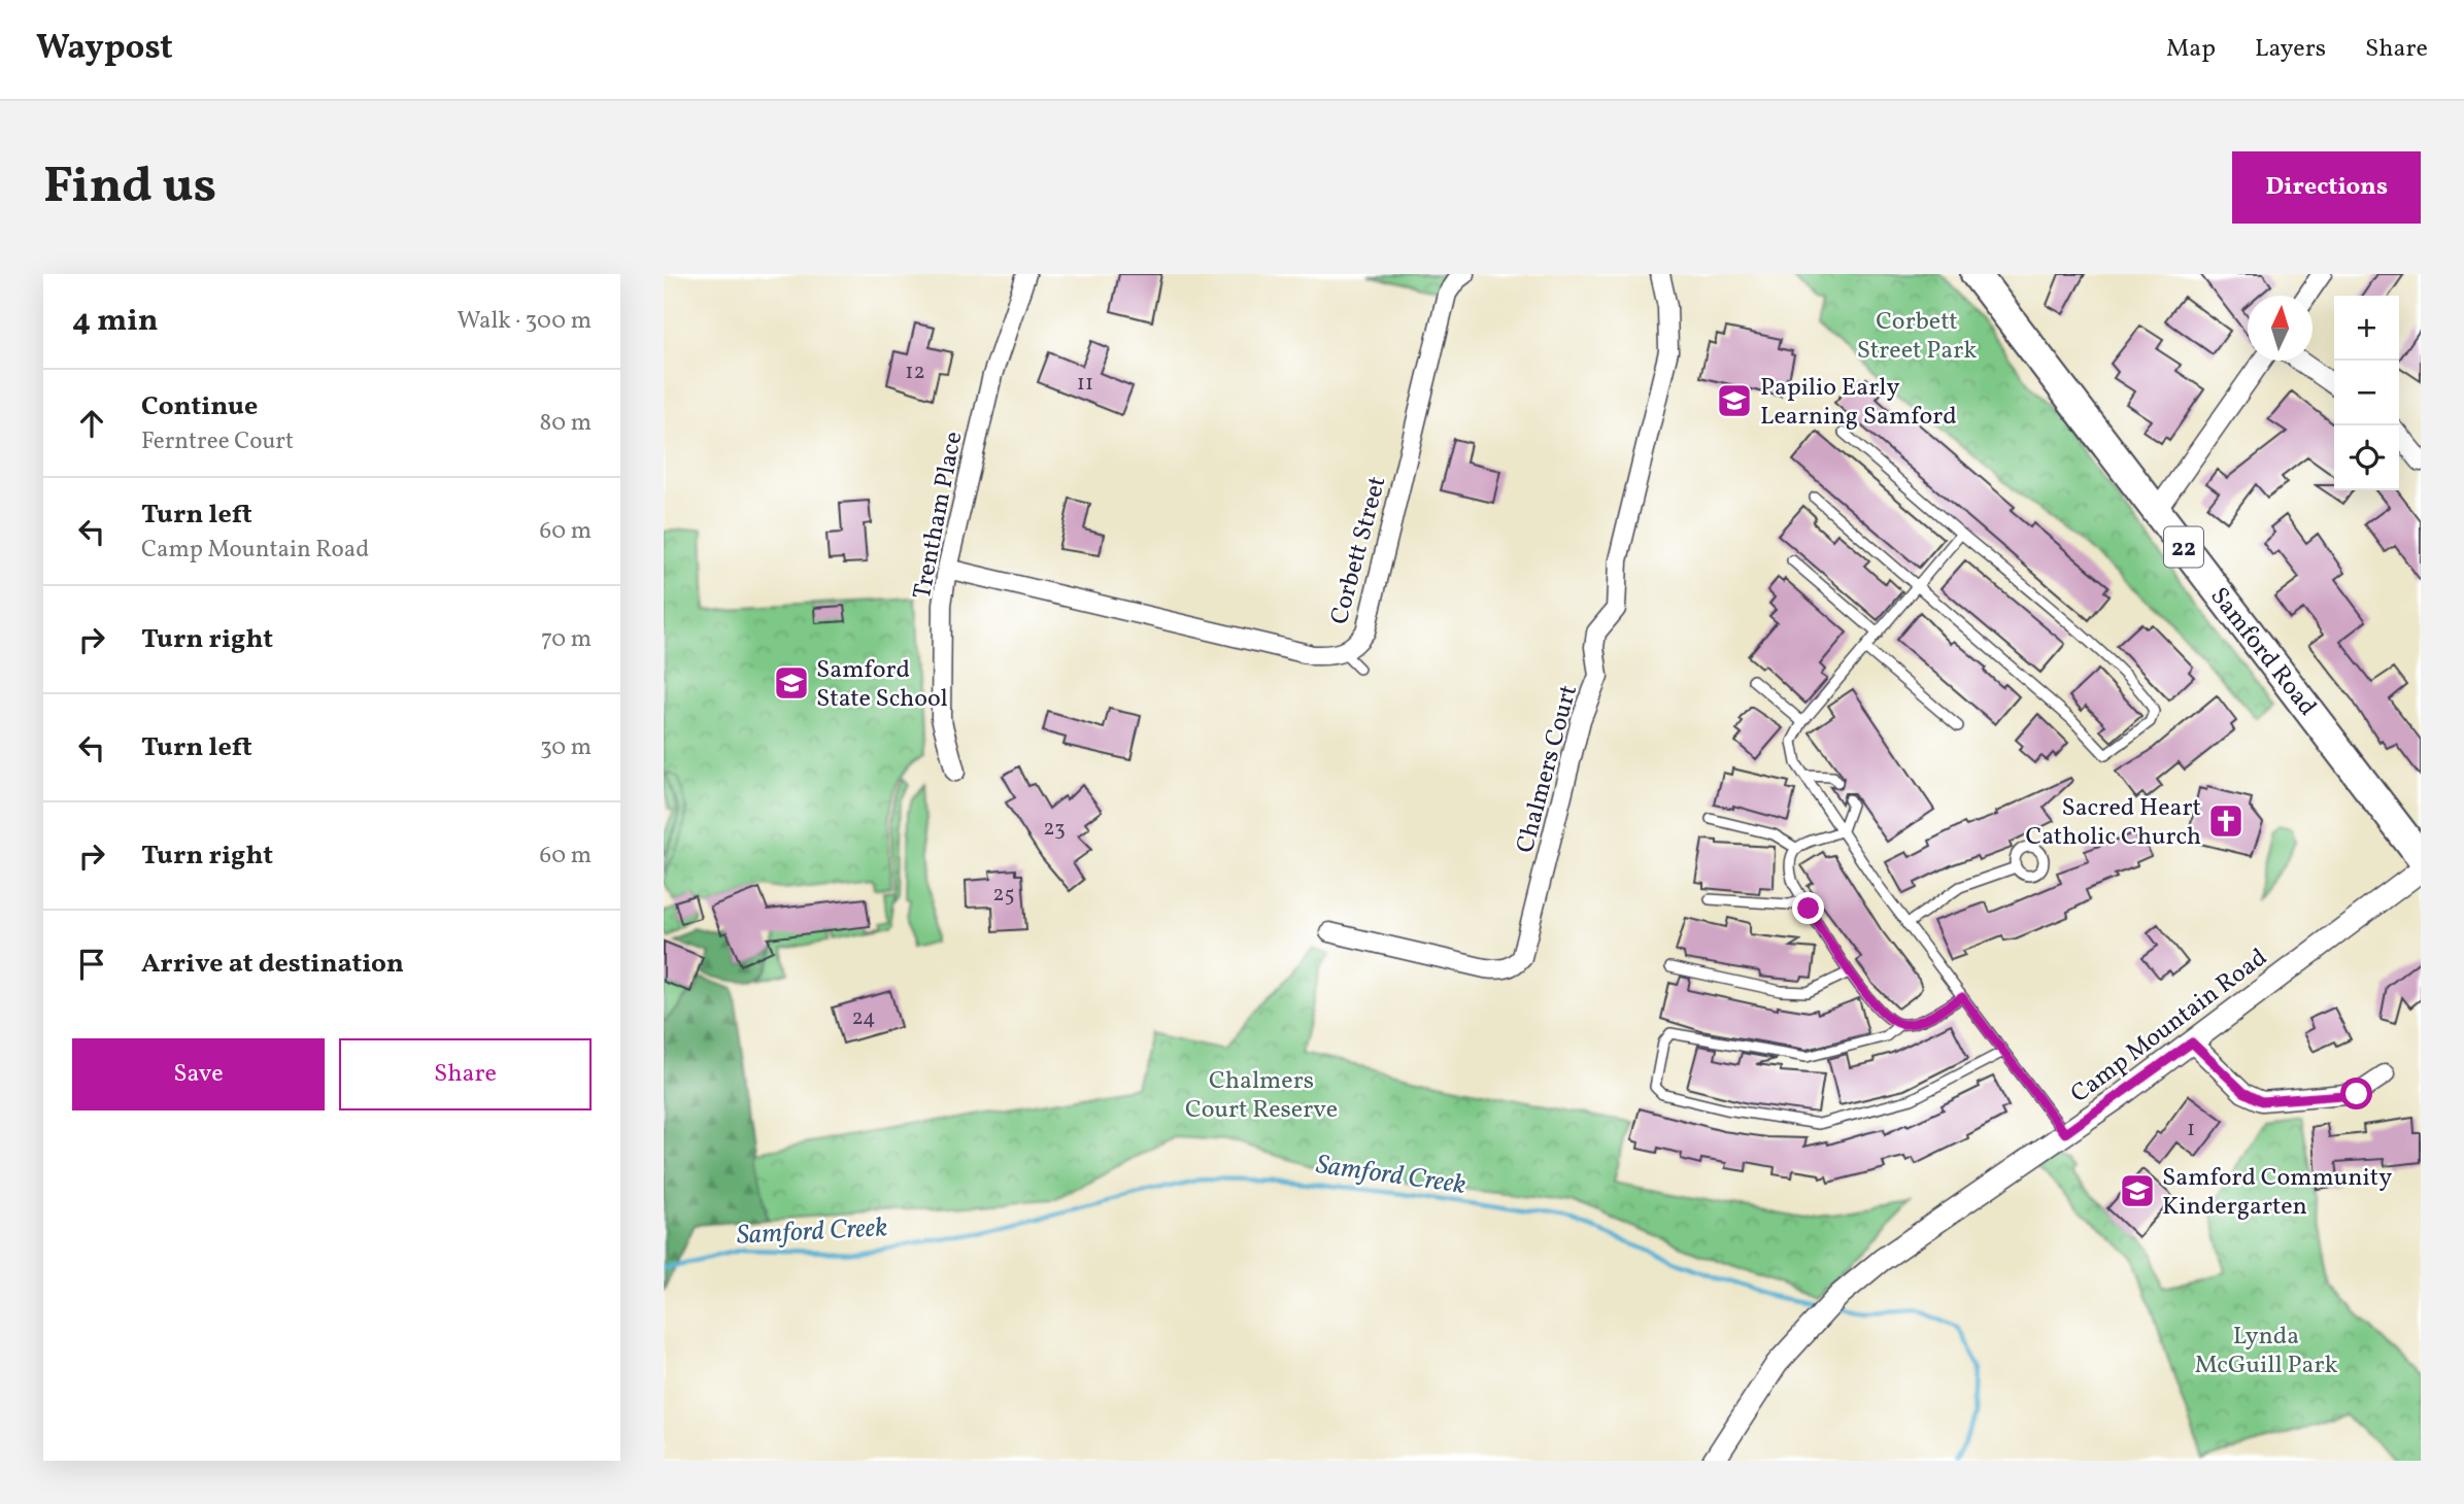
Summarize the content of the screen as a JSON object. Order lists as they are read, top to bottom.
{
  "streets": {
    "main road": ["22", "Samford Road"],
    "street": [
      "Trentham Place",
      "Corbett Street",
      "Chalmers Court",
      "Camp Mountain Road"
    ]
  },
  "crossings": [
    ["Trentham Place", "Corbett Street"]
  ],
  "water": ["Samford Creek"],
  "parks": ["Corbett Street Park", "Chalmers Court Reserve", "Lynda McGuill Park"],
  "places": {
    "school or university": ["Papilio Early Learning Samford", "Samford State School", "Samford Community Kindergarten"],
    "church": ["Sacred Heart Catholic Church"]
  },
  "house_numbers": [
    "12",
    "11",
    "23",
    "25",
    "24",
    "1"
  ],
  "north": "top",
  "page": {
    "header": "Waypost",
    "nav": ["Map", "Layers", "Share"],
    "buttons": [
      "Directions",
      ["Save", "Share"]
    ],
    "title": "Find us",
    "heading": ["4 min", "Walk · 300 m"],
    "map_buttons": ["+", "−"],
    "list": [
      ["Continue", "Ferntree Court", "80 m"],
      ["Turn left", "Camp Mountain Road", "60 m"],
      ["Turn right", "70 m"],
      ["Turn left", "30 m"],
      ["Turn right", "60 m"],
      "Arrive at destination"
    ]
  }
}
